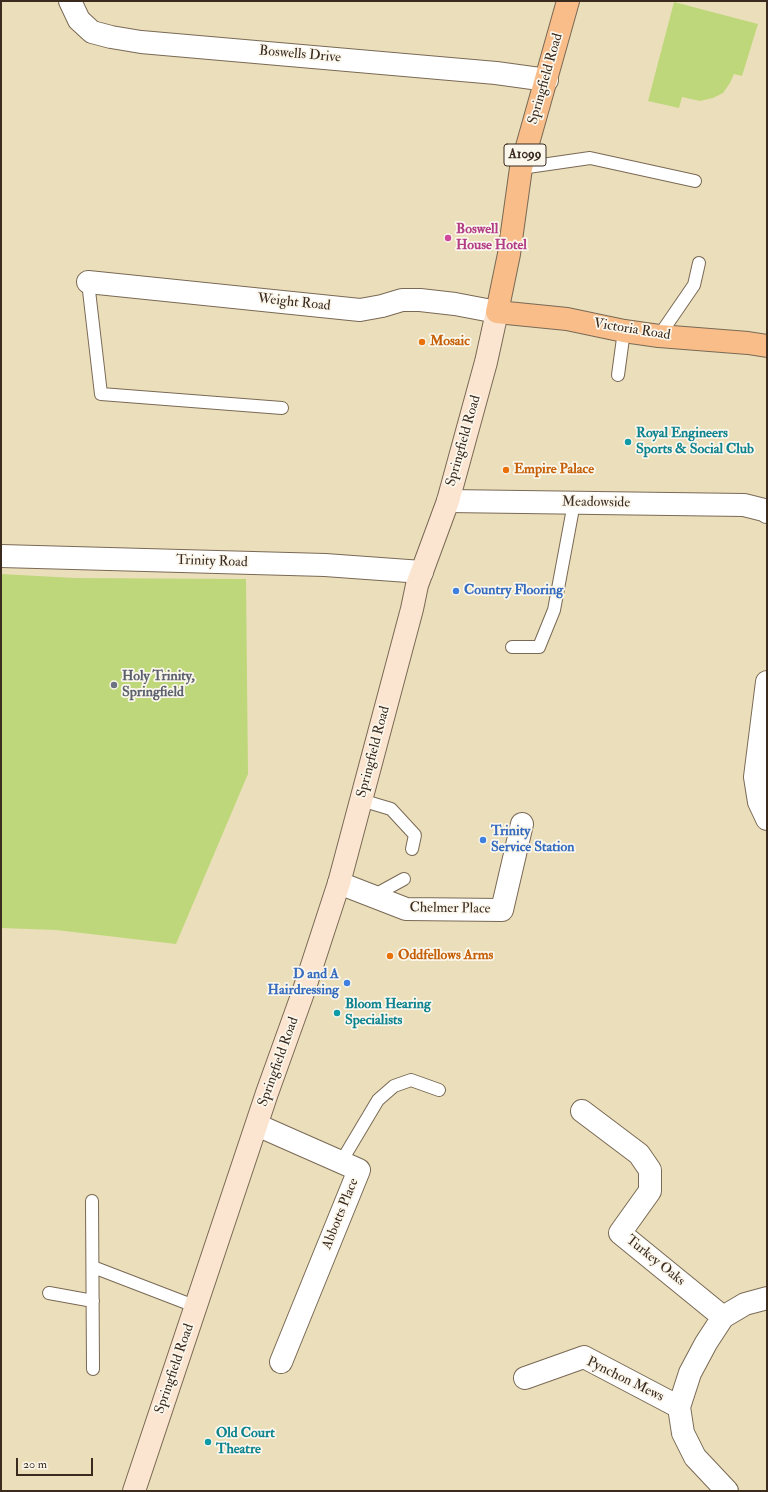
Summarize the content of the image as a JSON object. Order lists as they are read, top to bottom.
{
  "streets": {
    "main road": ["Springfield Road", "A1099", "Victoria Road"],
    "street": [
      "Boswells Drive",
      "Weight Road",
      "Meadowside",
      "Trinity Road",
      "Chelmer Place",
      "Abbotts Place",
      "Turkey Oaks",
      "Pynchon Mews"
    ]
  },
  "crossings": [
    ["Boswells Drive", "Springfield Road"],
    ["Springfield Road", "Weight Road"],
    ["Springfield Road", "Victoria Road"],
    ["Springfield Road", "Meadowside"],
    ["Springfield Road", "Trinity Road"],
    ["Springfield Road", "Chelmer Place"],
    ["Springfield Road", "Abbotts Place"],
    ["Weight Road", "Victoria Road"]
  ],
  "places": [
    "Boswell House Hotel",
    "Mosaic",
    "Royal Engineers Sports & Social Club",
    "Empire Palace",
    "Country Flooring",
    "Holy Trinity, Springfield",
    "Trinity Service Station",
    "Oddfellows Arms",
    "D and A Hairdressing",
    "Bloom Hearing Specialists",
    "Old Court Theatre"
  ],
  "scale_bar": "20 m"
}
